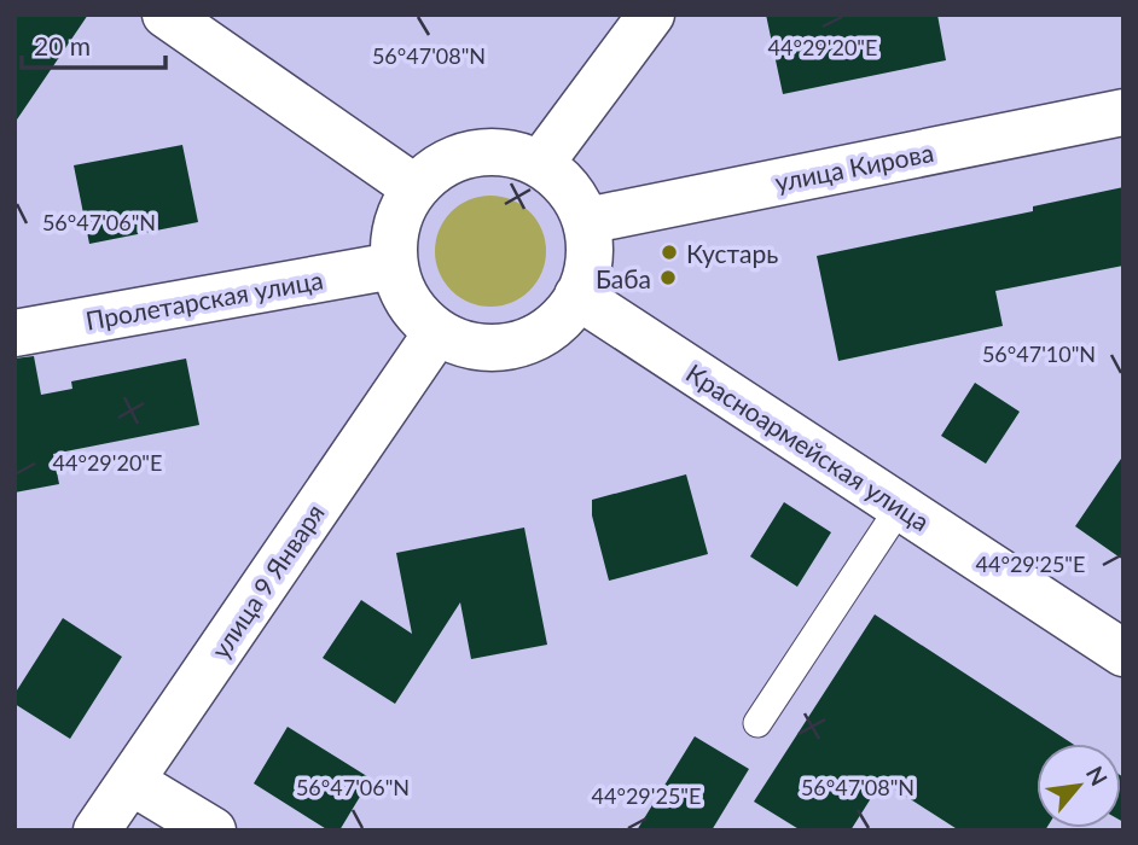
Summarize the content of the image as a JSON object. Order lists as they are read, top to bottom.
{
  "streets": {
    "street": [
      "улица Кирова",
      "Пролетарская улица",
      "Красноармейская улица",
      "улица 9 Января"
    ]
  },
  "crossings": [
    ["улица Кирова", "Пролетарская улица"],
    ["улица Кирова", "Красноармейская улица"],
    ["улица Кирова", "улица 9 Января"],
    ["Пролетарская улица", "Красноармейская улица"],
    ["Пролетарская улица", "улица 9 Января"],
    ["Красноармейская улица", "улица 9 Января"]
  ],
  "places": ["Кустарь", "Баба"],
  "scale_bar": "20 m",
  "north": "top right",
  "coordinates": [
    "44°29'20\"E",
    "56°47'08\"N",
    "56°47'06\"N",
    "56°47'10\"N",
    "44°29'25\"E"
  ]
}
